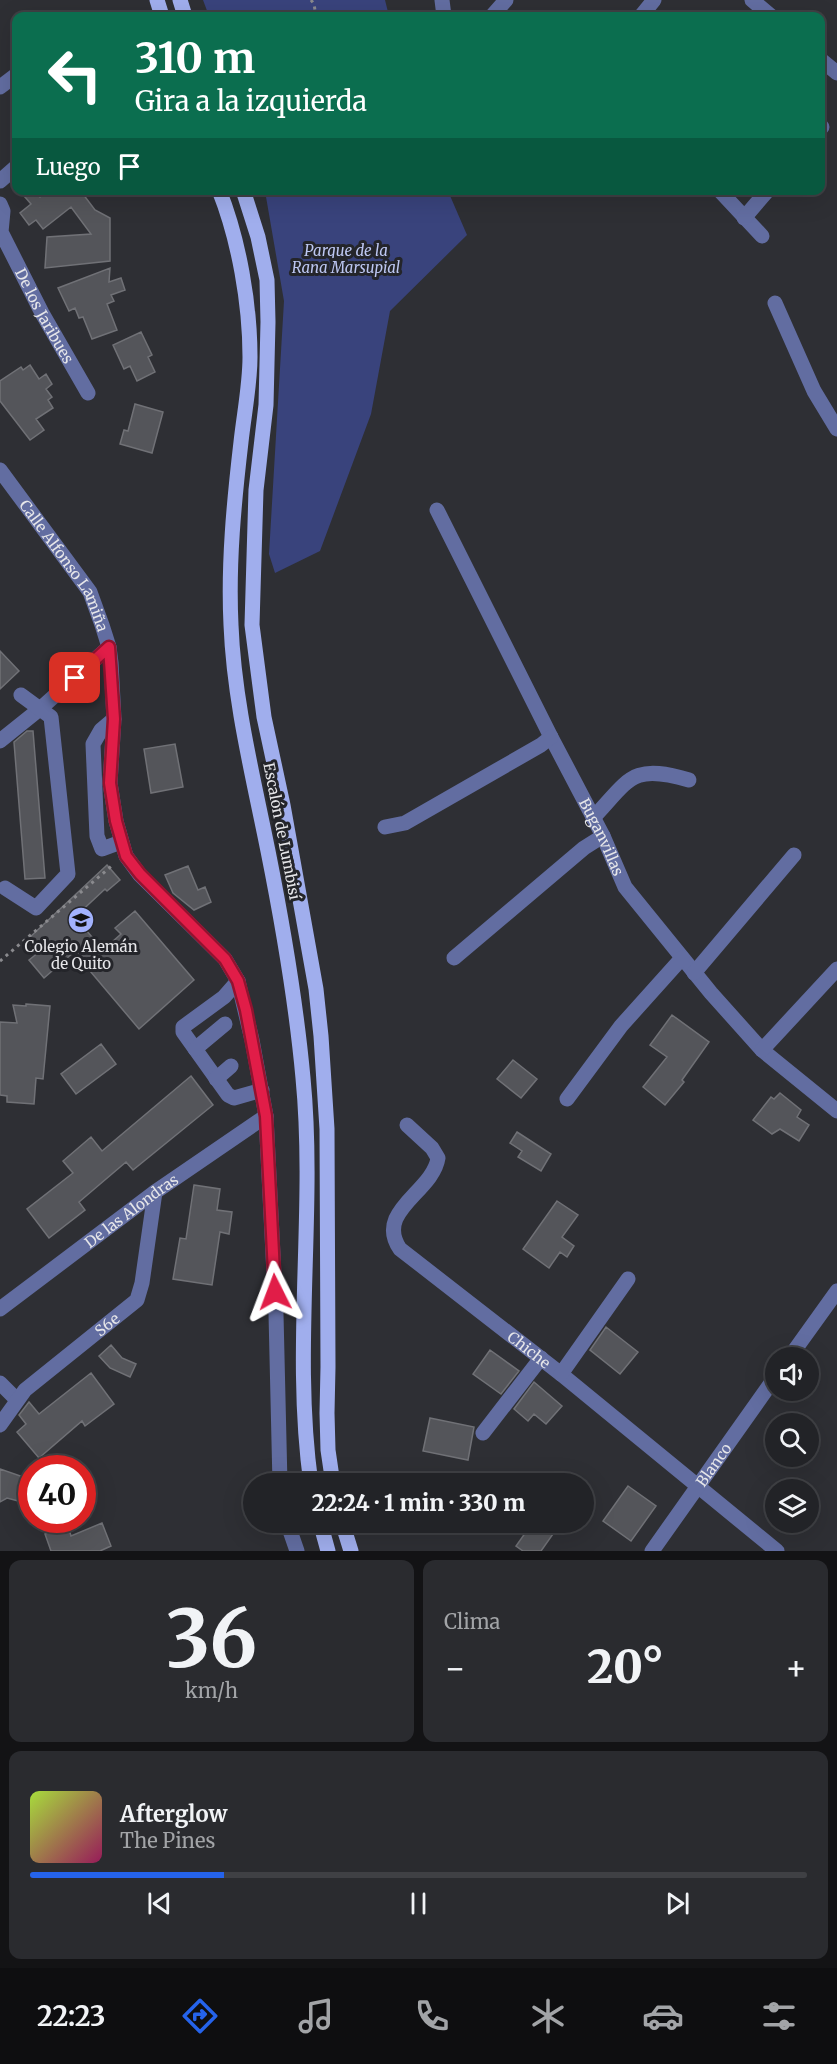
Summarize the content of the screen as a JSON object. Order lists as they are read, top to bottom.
{
  "streets": {
    "main road": ["Escalón de Lumbisí"],
    "street": [
      "De los Jaribues",
      "Calle Alfonso Lamiña",
      "Buganvillas",
      "De las Alondras",
      "S6e",
      "Chiche",
      "Blanco"
    ]
  },
  "crossings": [
    ["Calle Alfonso Lamiña", "De las Alondras"],
    ["De las Alondras", "S6e"],
    ["Chiche", "Blanco"]
  ],
  "parks": ["Parque de la Rana Marsupial"],
  "places": {
    "school or university": ["Colegio Alemán de Quito"]
  },
  "page": {
    "turn": ["310 m", "Gira a la izquierda"],
    "then": "Luego",
    "limit": "40",
    "trip": "22:24 · 1 min · 330 m",
    "tile": [
      ["36", "km/h"],
      "Clima"
    ],
    "heat": ["−", "20°", "+"],
    "song": ["Afterglow", "The Pines"],
    "tabs": "22:23"
  }
}
